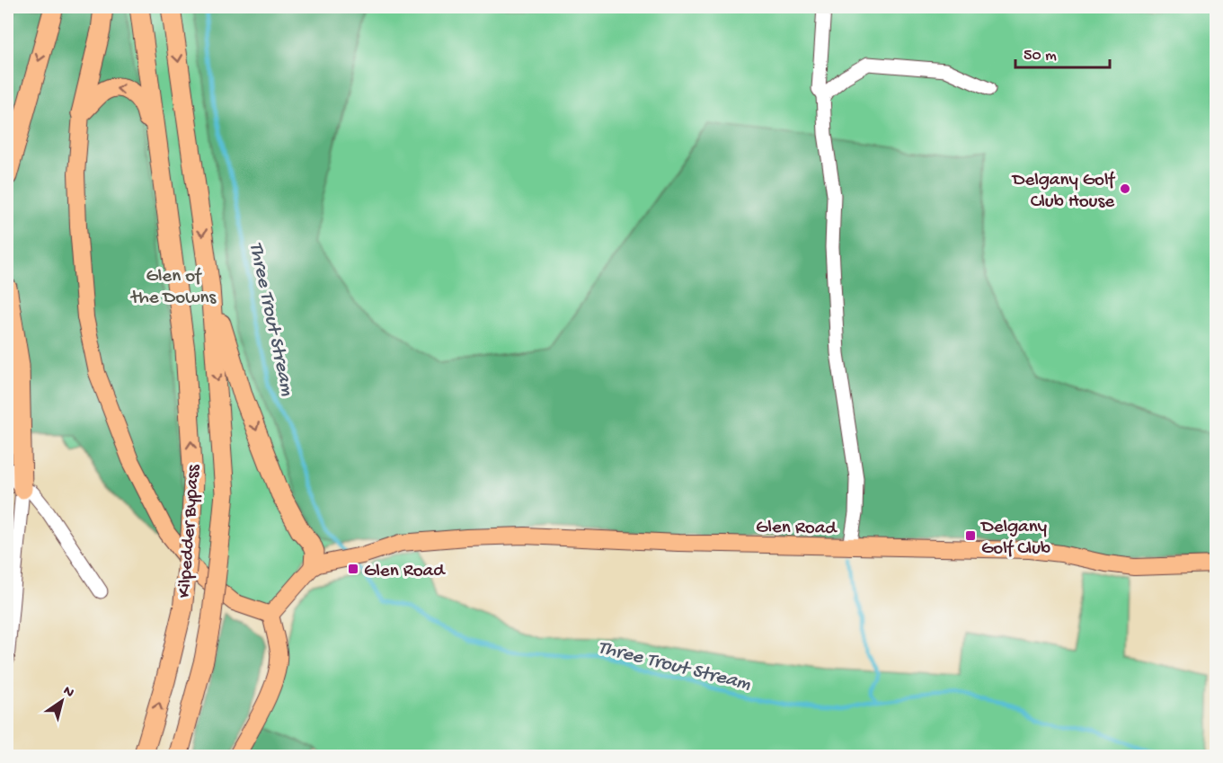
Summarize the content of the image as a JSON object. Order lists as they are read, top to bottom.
{
  "streets": {
    "highway": ["Kilpedder Bypass"],
    "main road": ["Glen Road"]
  },
  "water": ["Three Trout Stream"],
  "parks": ["Glen of the Downs"],
  "places": {
    "other": ["Delgany Golf Club House"],
    "transit": ["Delgany Golf Club", "Glen Road"]
  },
  "scale_bar": "50 m",
  "north": "top right"
}
